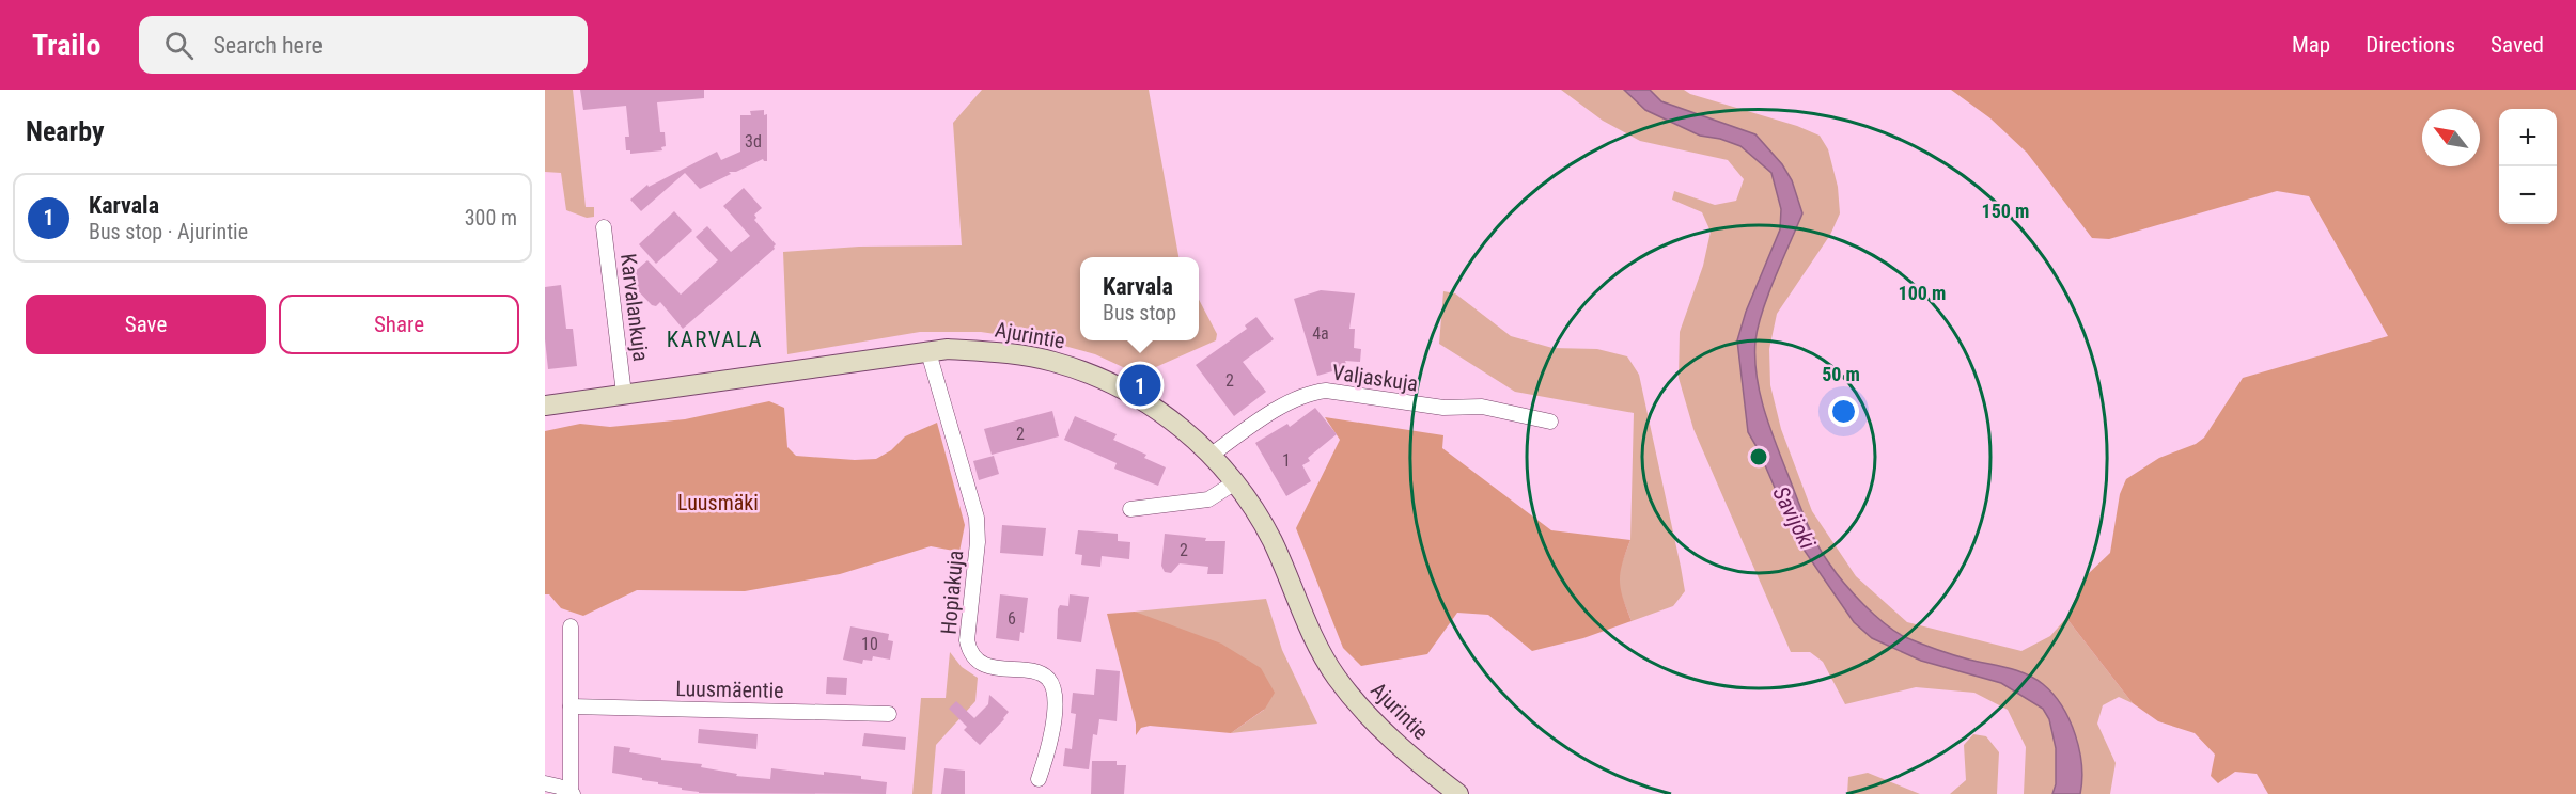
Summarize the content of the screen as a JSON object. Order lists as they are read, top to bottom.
{
  "streets": {
    "street": [
      "Karvalankuja",
      "Ajurintie",
      "Valjaskuja",
      "Hopiakuja",
      "Luusmäentie"
    ]
  },
  "crossings": [
    ["Karvalankuja", "Ajurintie"],
    ["Ajurintie", "Valjaskuja"],
    ["Ajurintie", "Hopiakuja"]
  ],
  "districts": ["KARVALA"],
  "water": ["Savijoki"],
  "parks": ["Luusmäki"],
  "house_numbers": [
    "3d",
    "4a",
    "2",
    "2",
    "1",
    "2",
    "6",
    "10"
  ],
  "north": "top left",
  "page": {
    "header": "Trailo",
    "search": "Search here",
    "nav": ["Map", "Directions", "Saved"],
    "heading": "Nearby",
    "map_buttons": ["+", "−"],
    "list": [
      {
        "mark": "1",
        "name": "Karvala",
        "note": "Bus stop · Ajurintie",
        "value": "300 m"
      }
    ],
    "popup": ["Karvala", "Bus stop"],
    "buttons": ["Save", "Share"],
    "pins": "1"
  },
  "rings": ["150 m", "100 m", "50 m"]
}
